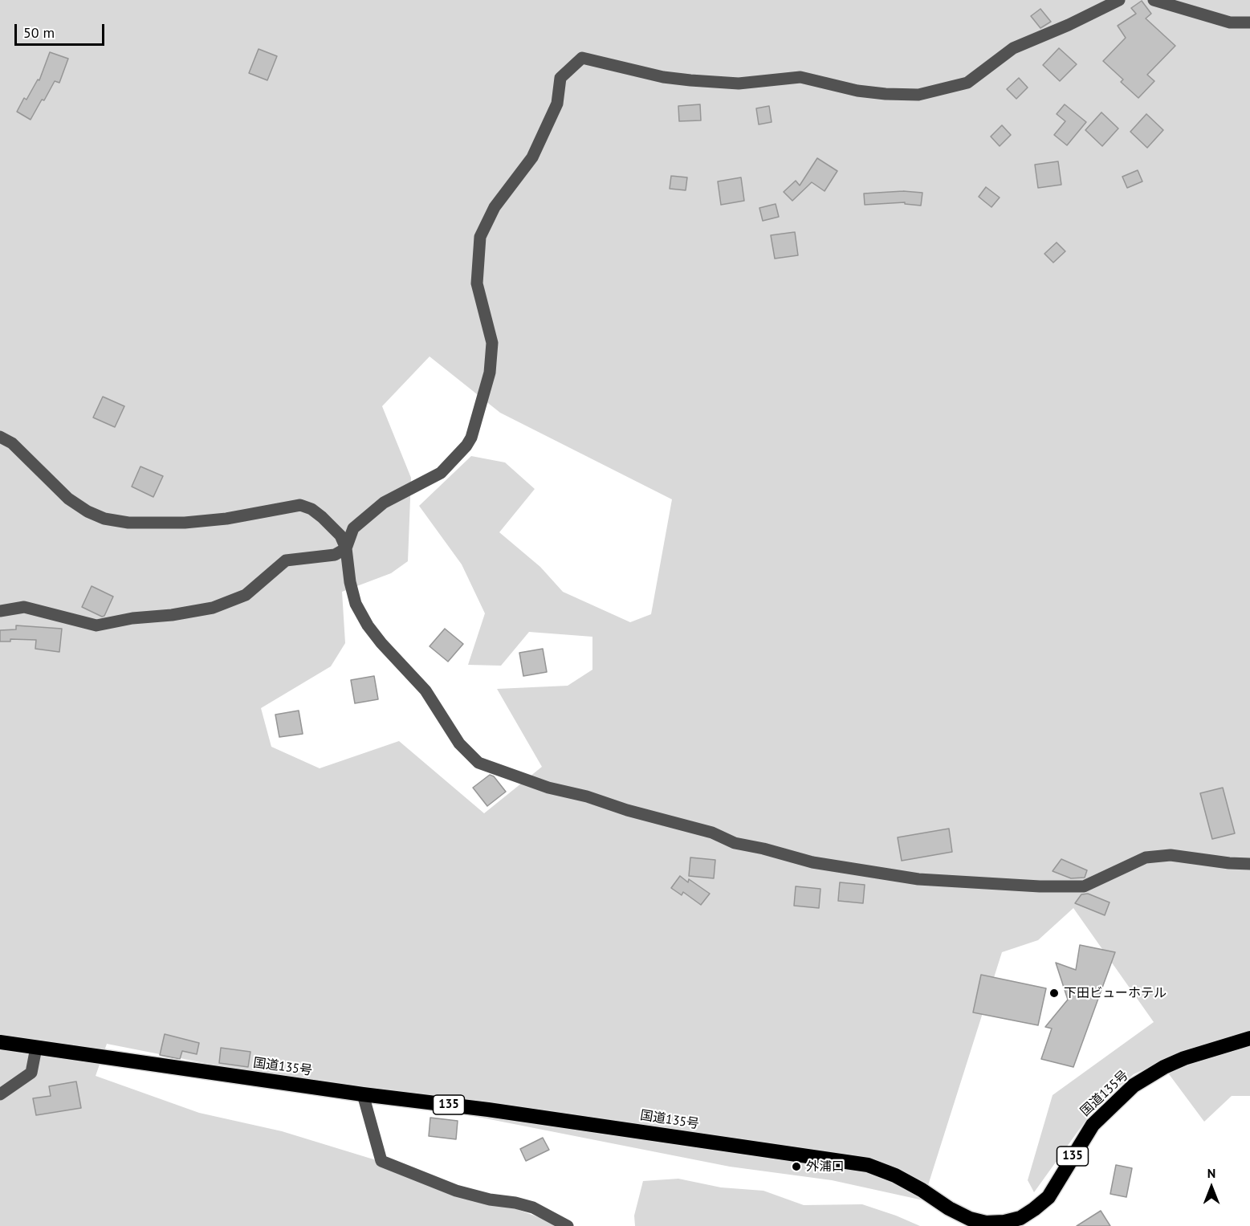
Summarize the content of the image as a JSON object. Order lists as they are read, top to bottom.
{
  "streets": {
    "highway": ["国道135号", "135"]
  },
  "places": ["下田ビューホテル", "外浦口"],
  "scale_bar": "50 m",
  "north": "top"
}
